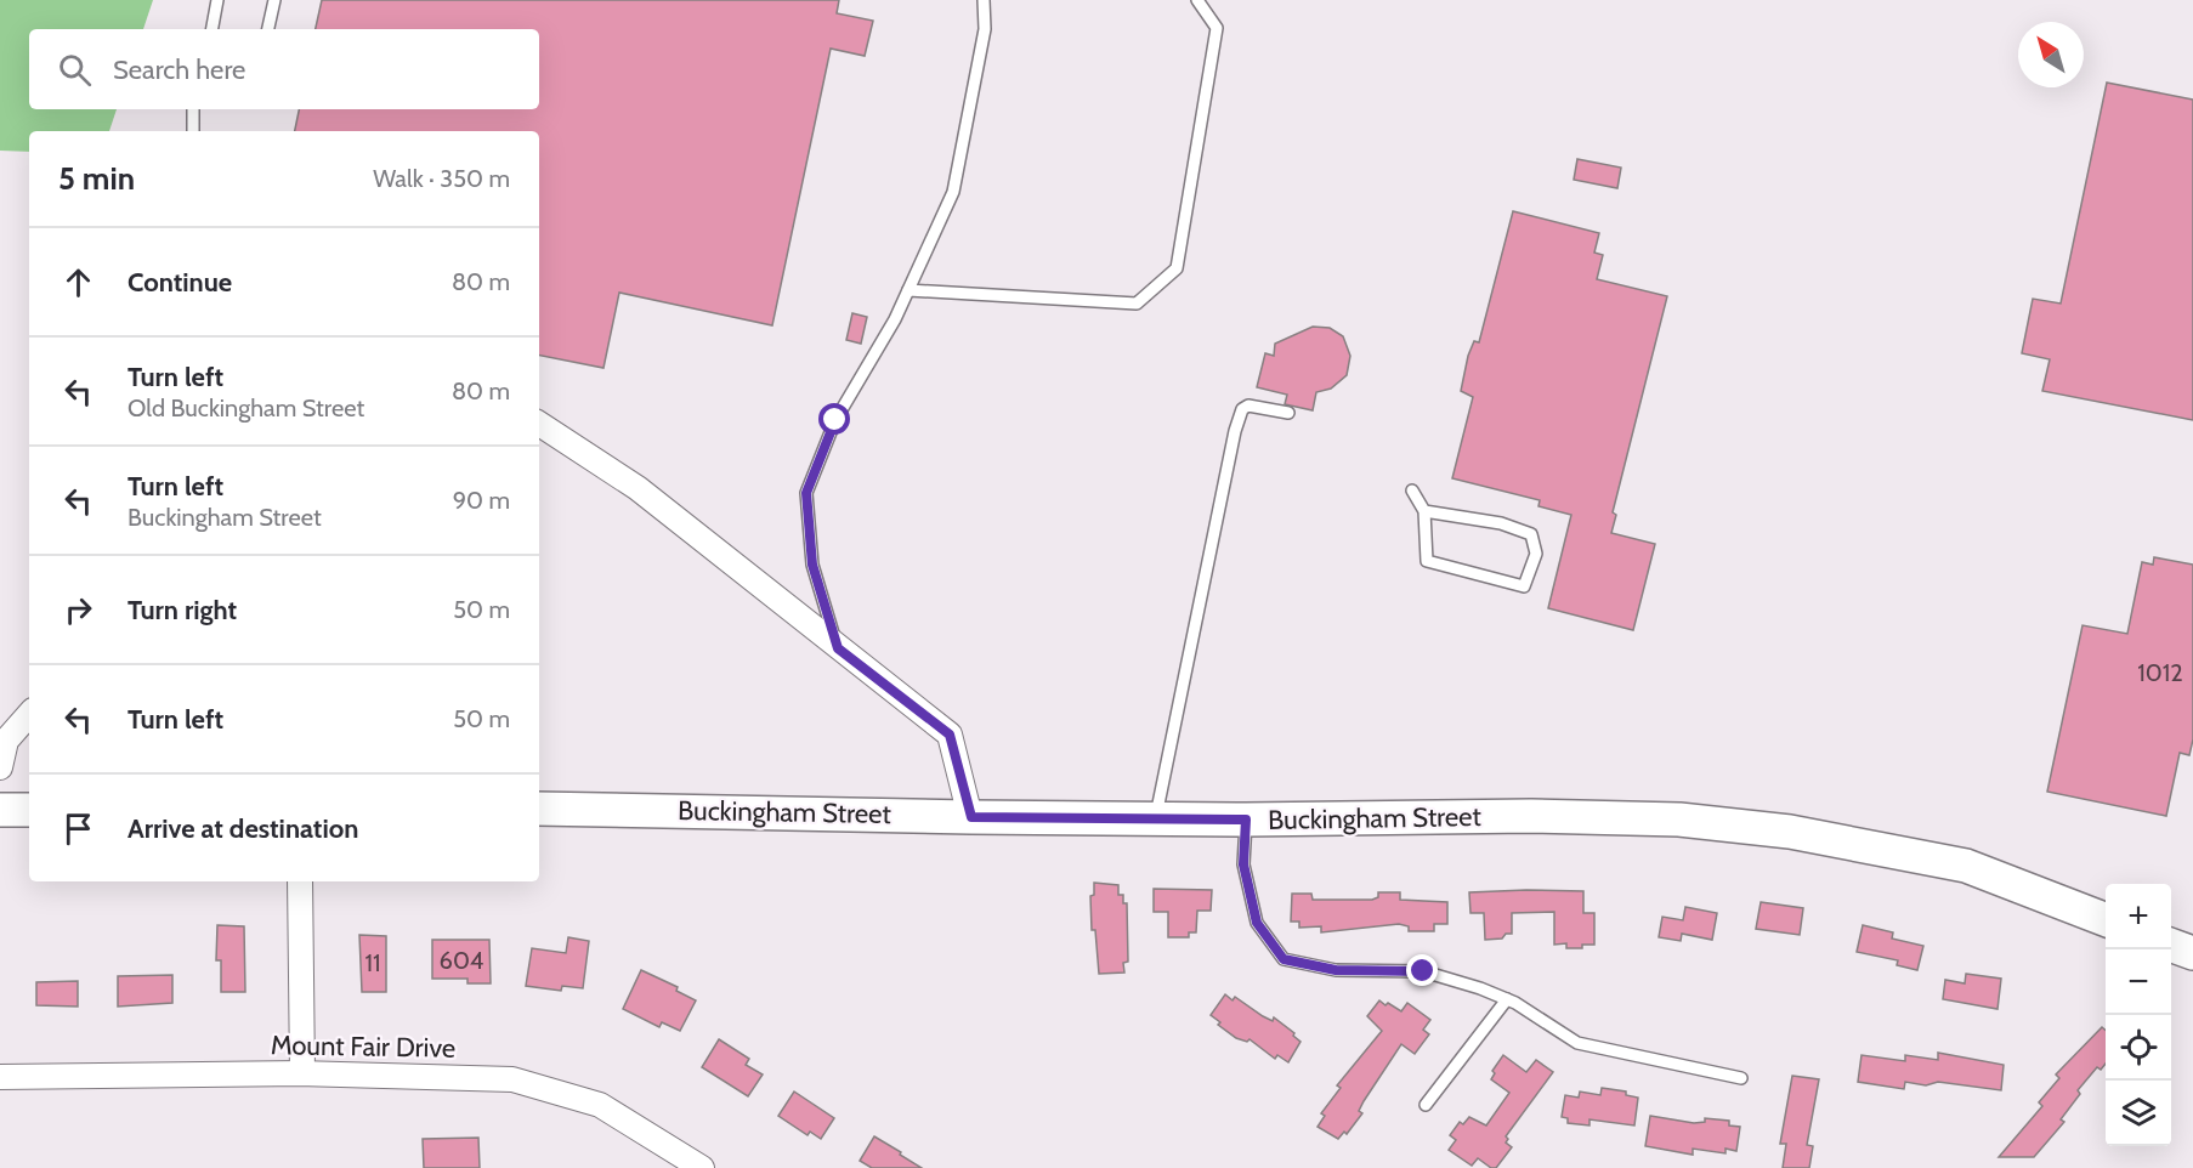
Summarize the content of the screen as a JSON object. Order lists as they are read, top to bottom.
{
  "streets": {
    "main road": ["Buckingham Street"],
    "street": ["Mount Fair Drive"]
  },
  "house_numbers": ["1012", "604", "11"],
  "north": "top left",
  "page": {
    "search": "Search here",
    "heading": ["5 min", "Walk · 350 m"],
    "list": [
      ["Continue", "80 m"],
      ["Turn left", "Old Buckingham Street", "80 m"],
      ["Turn left", "Buckingham Street", "90 m"],
      ["Turn right", "50 m"],
      ["Turn left", "50 m"],
      "Arrive at destination"
    ],
    "map_buttons": ["+", "−"]
  }
}
